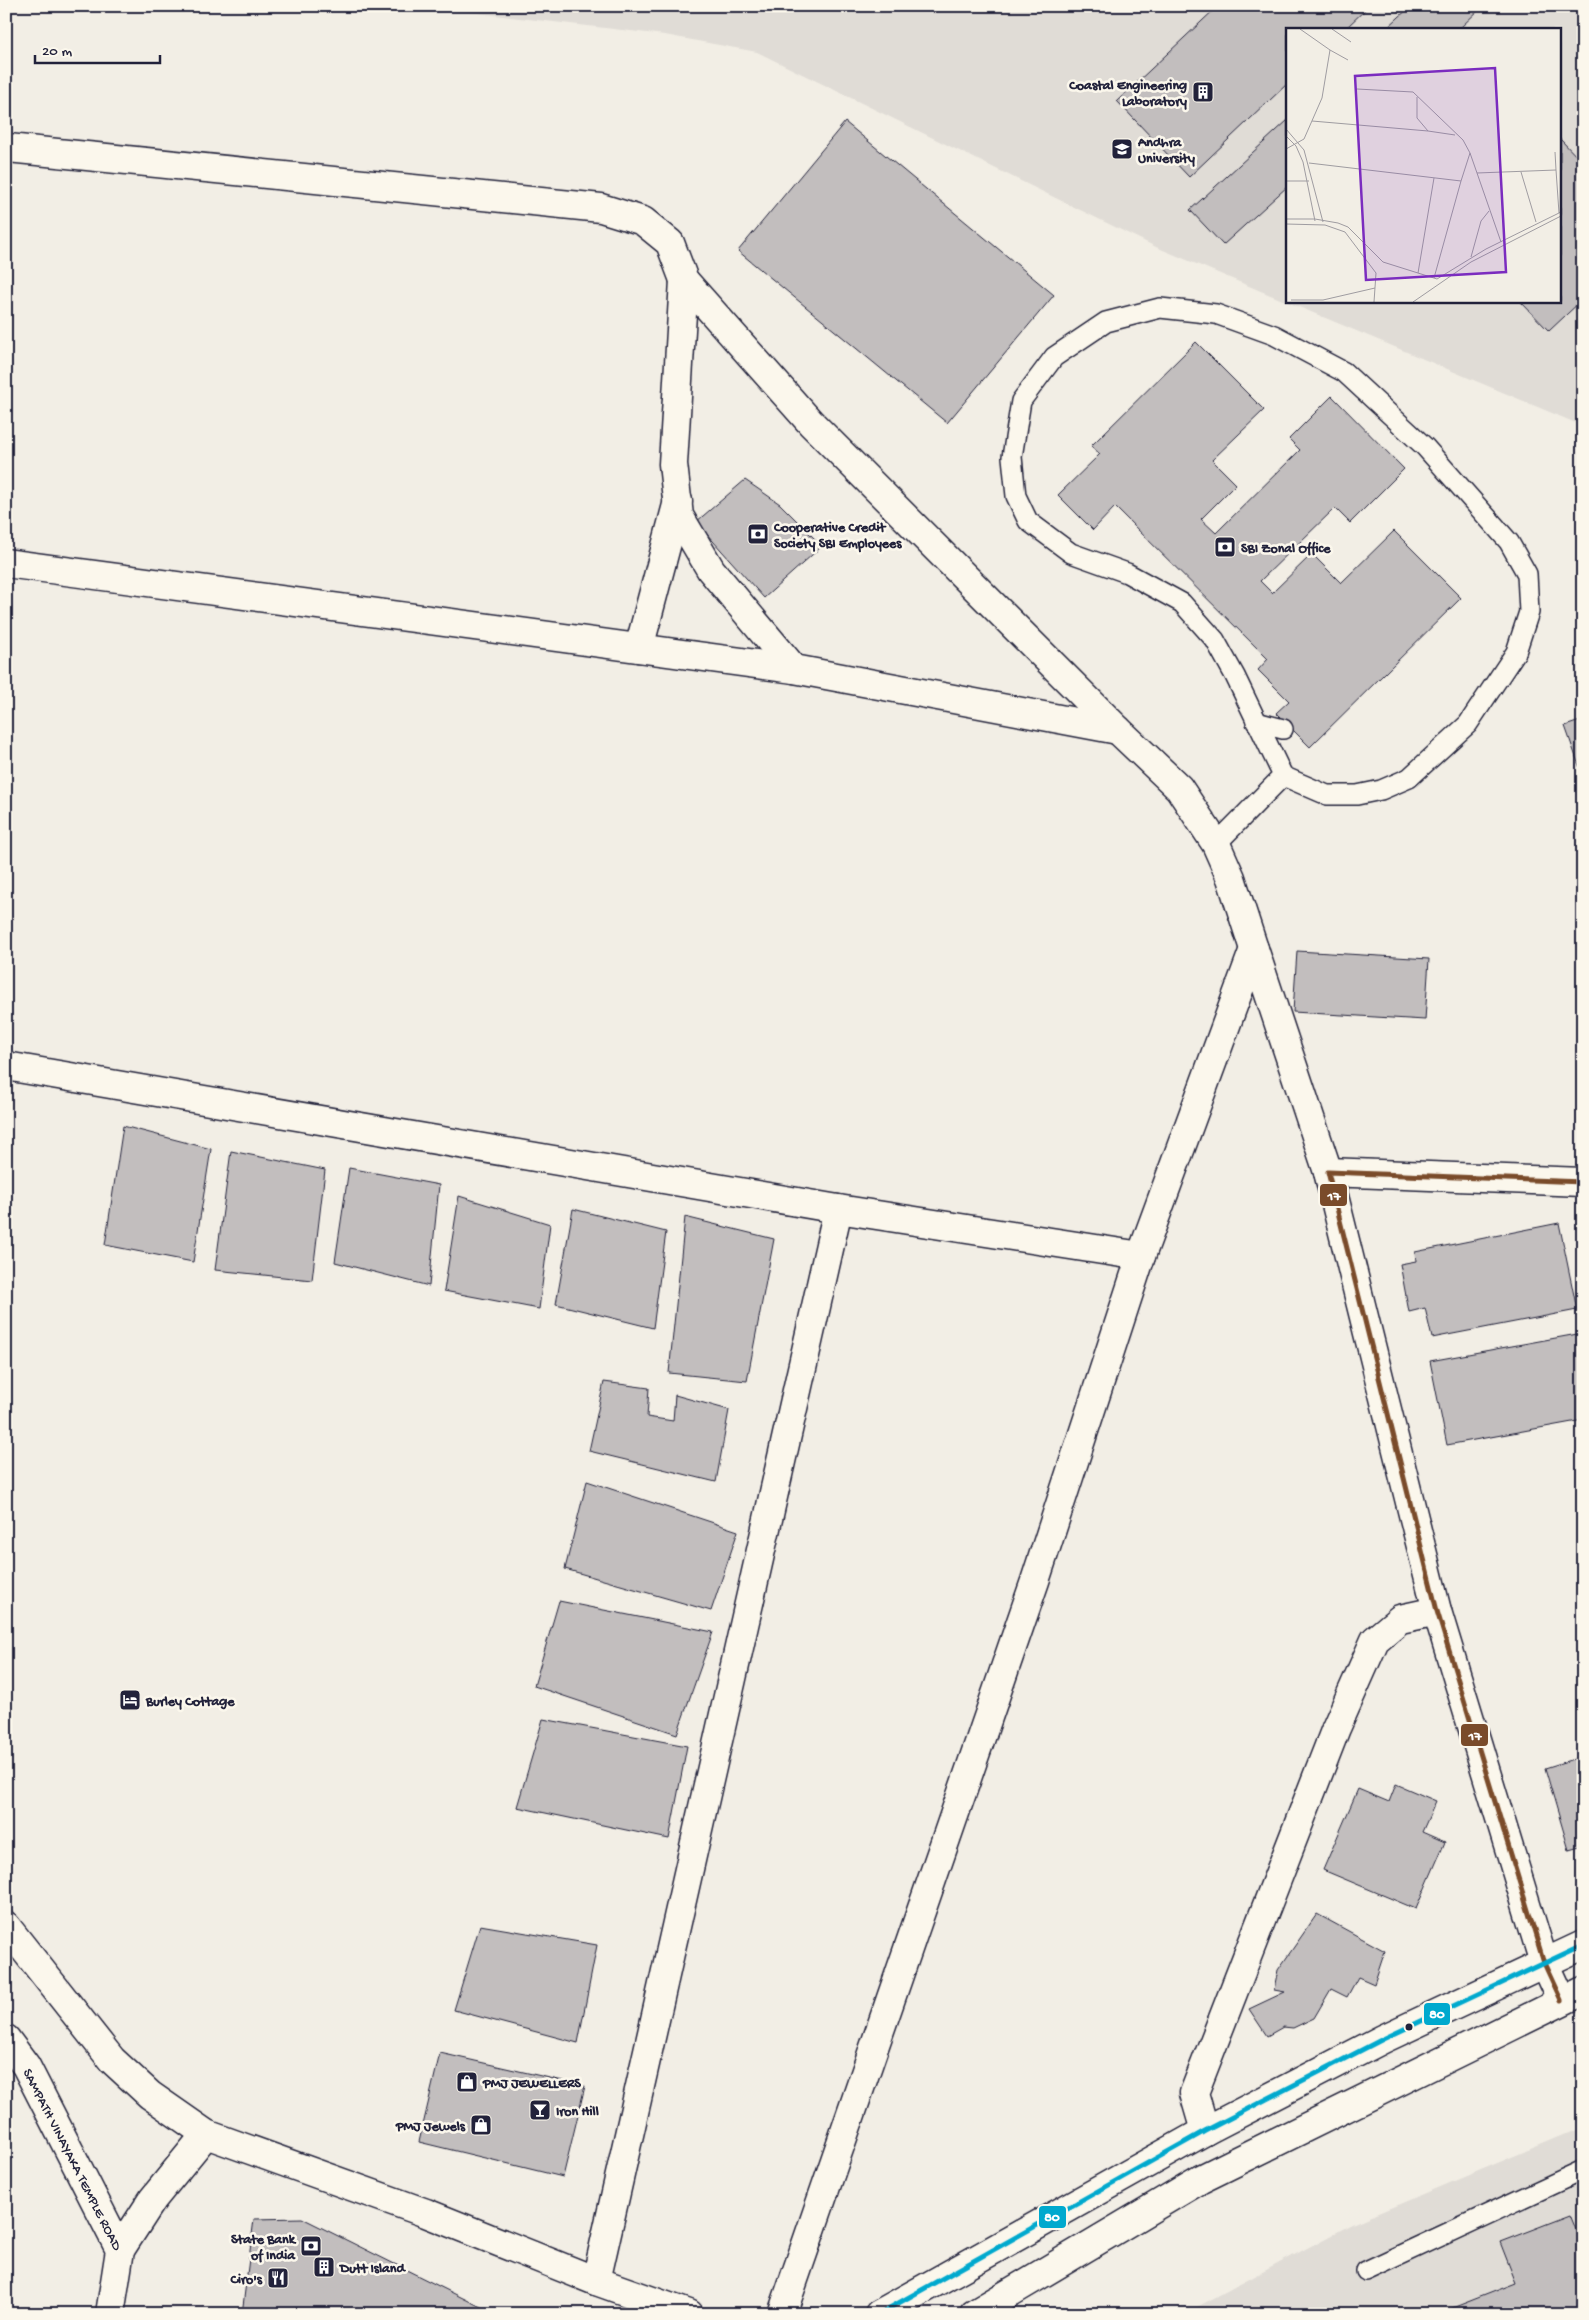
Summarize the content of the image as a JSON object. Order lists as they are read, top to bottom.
{
  "streets": {
    "street": ["SAMPATH VINAYAKA TEMPLE ROAD"]
  },
  "places": {
    "building": ["Coastal Engineering Laboratory", "Dutt Island"],
    "school or university": ["Andhra University"],
    "bank": ["Cooperative Credit Society SBI Employees", "SBI Zonal Office", "State Bank of India"],
    "hotel": ["Burley Cottage"],
    "shop": ["PMJ JEWELLERS", "PMJ Jewels"],
    "bar": ["Iron Hill"],
    "restaurant": ["Ciro's"]
  },
  "lines": ["transit line 17", "transit line 80"],
  "scale_bar": "20 m"
}
